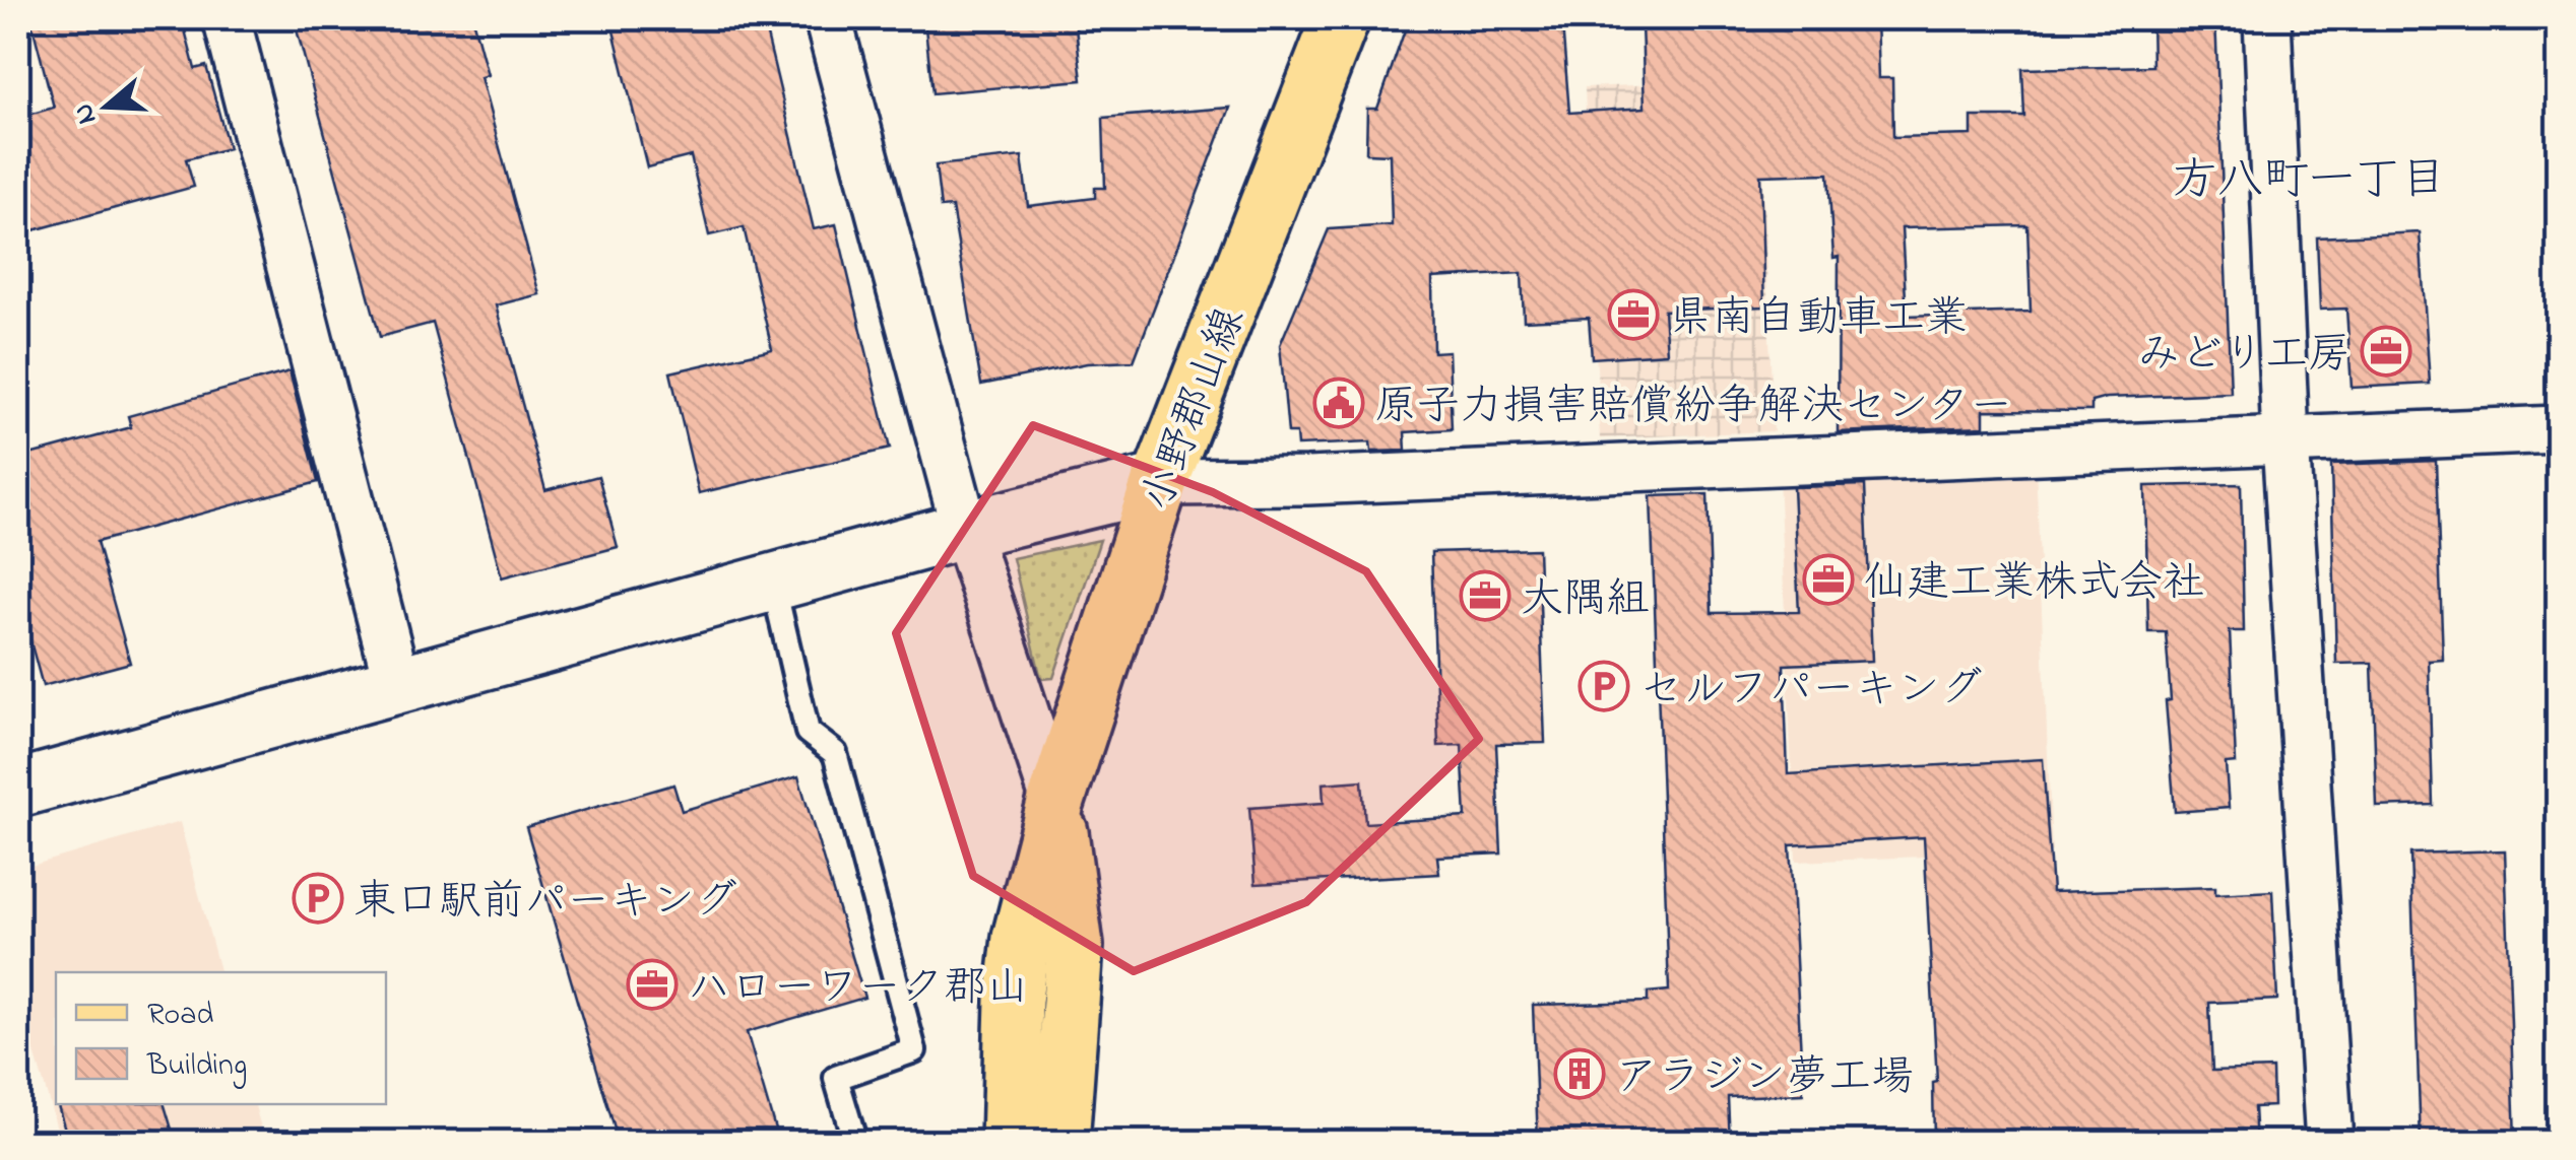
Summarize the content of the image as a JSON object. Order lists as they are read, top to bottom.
{
  "streets": {
    "main road": ["小野郡山線"]
  },
  "districts": ["方八町一丁目"],
  "places": {
    "office": [
      "県南自動車工業",
      "みどり工房",
      "仙建工業株式会社",
      "大隅組",
      "ハローワーク郡山"
    ],
    "public building": ["原子力損害賠償紛争解決センター"],
    "parking": ["セルフパーキング", "東口駅前パーキング"],
    "building": ["アラジン夢工場"]
  },
  "legend": ["Road", "Building"],
  "north": "left"
}
